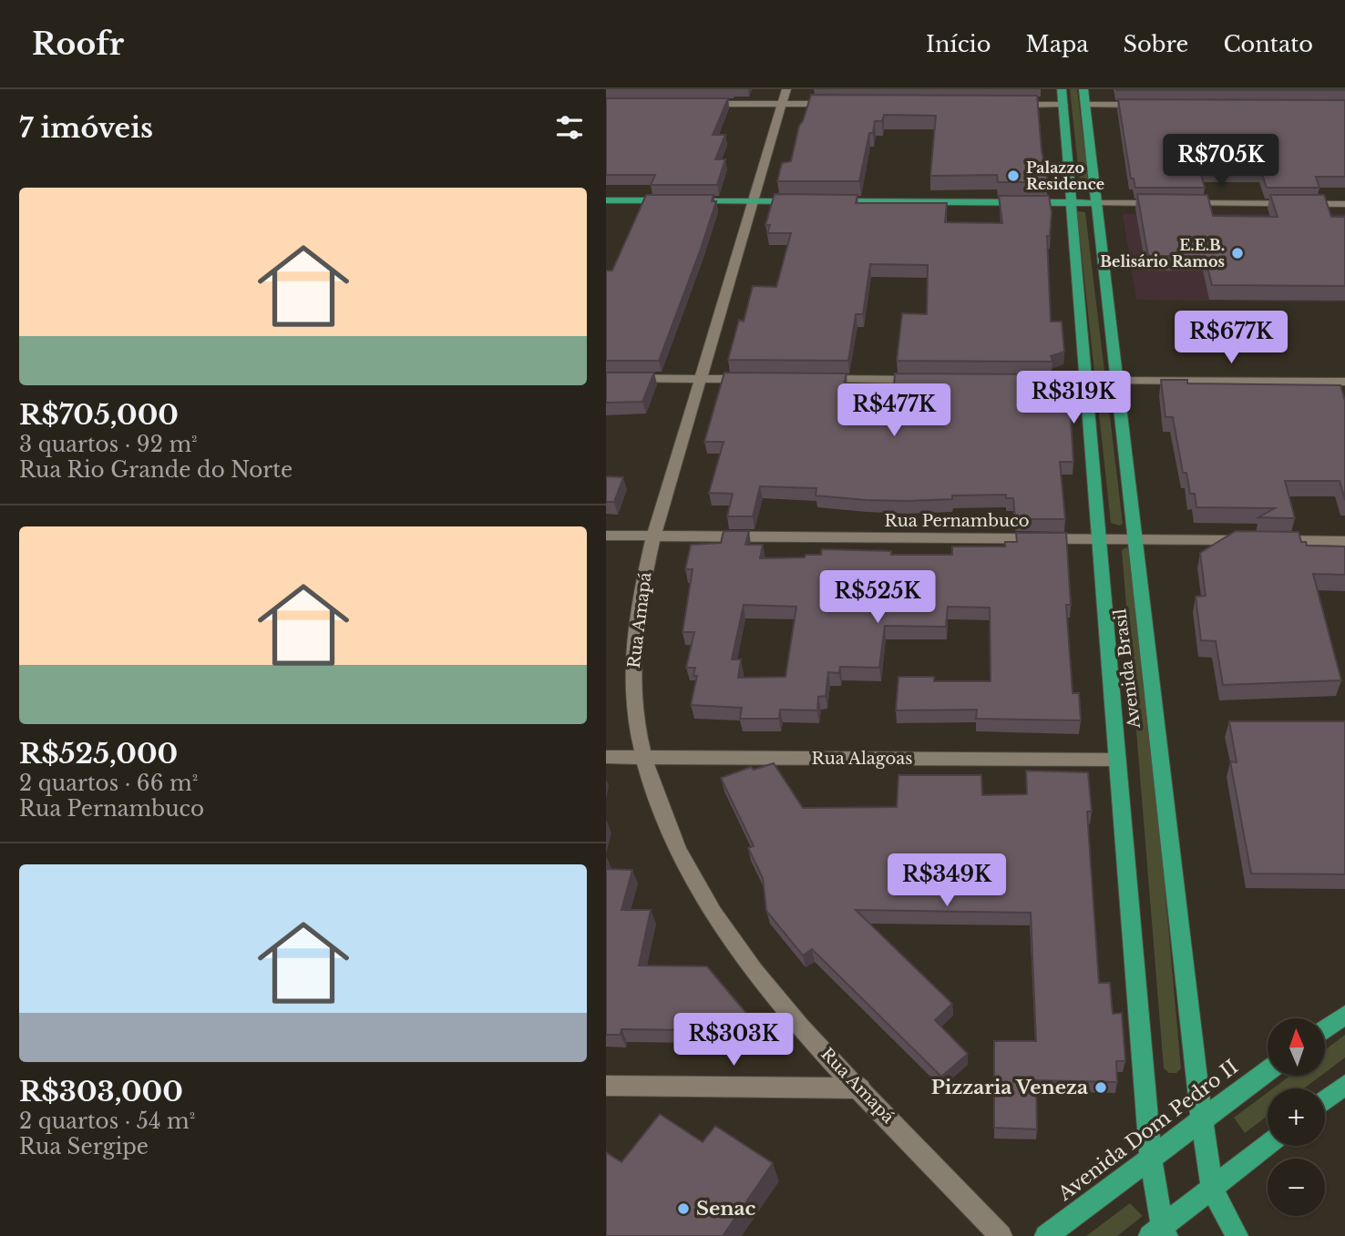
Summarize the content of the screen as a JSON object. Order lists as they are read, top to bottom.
{
  "streets": {
    "main road": ["Avenida Brasil", "Avenida Dom Pedro II"],
    "street": ["Rua Pernambuco", "Rua Amapá", "Rua Alagoas"]
  },
  "crossings": [
    ["Rua Pernambuco", "Rua Amapá"],
    ["Rua Pernambuco", "Avenida Brasil"],
    ["Rua Amapá", "Rua Alagoas"],
    ["Avenida Brasil", "Rua Alagoas"],
    ["Avenida Brasil", "Avenida Dom Pedro II"]
  ],
  "places": [
    "Palazzo Residence",
    "E.E.B. Belisário Ramos",
    "Pizzaria Veneza",
    "Senac"
  ],
  "north": "top",
  "page": {
    "header": "Roofr",
    "nav": [
      "Início",
      "Mapa",
      "Sobre",
      "Contato"
    ],
    "heading": "7 imóveis",
    "price": [
      "R$705K",
      "R$677K",
      "R$319K",
      "R$477K",
      "R$525K",
      "R$349K",
      "R$303K"
    ],
    "list": [
      {
        "name": "R$705,000",
        "note": "3 quartos · 92 m² · Rua Rio Grande do Norte"
      },
      {
        "name": "R$525,000",
        "note": "2 quartos · 66 m² · Rua Pernambuco"
      },
      {
        "name": "R$303,000",
        "note": "2 quartos · 54 m² · Rua Sergipe"
      }
    ],
    "map_buttons": ["+", "−"]
  }
}
